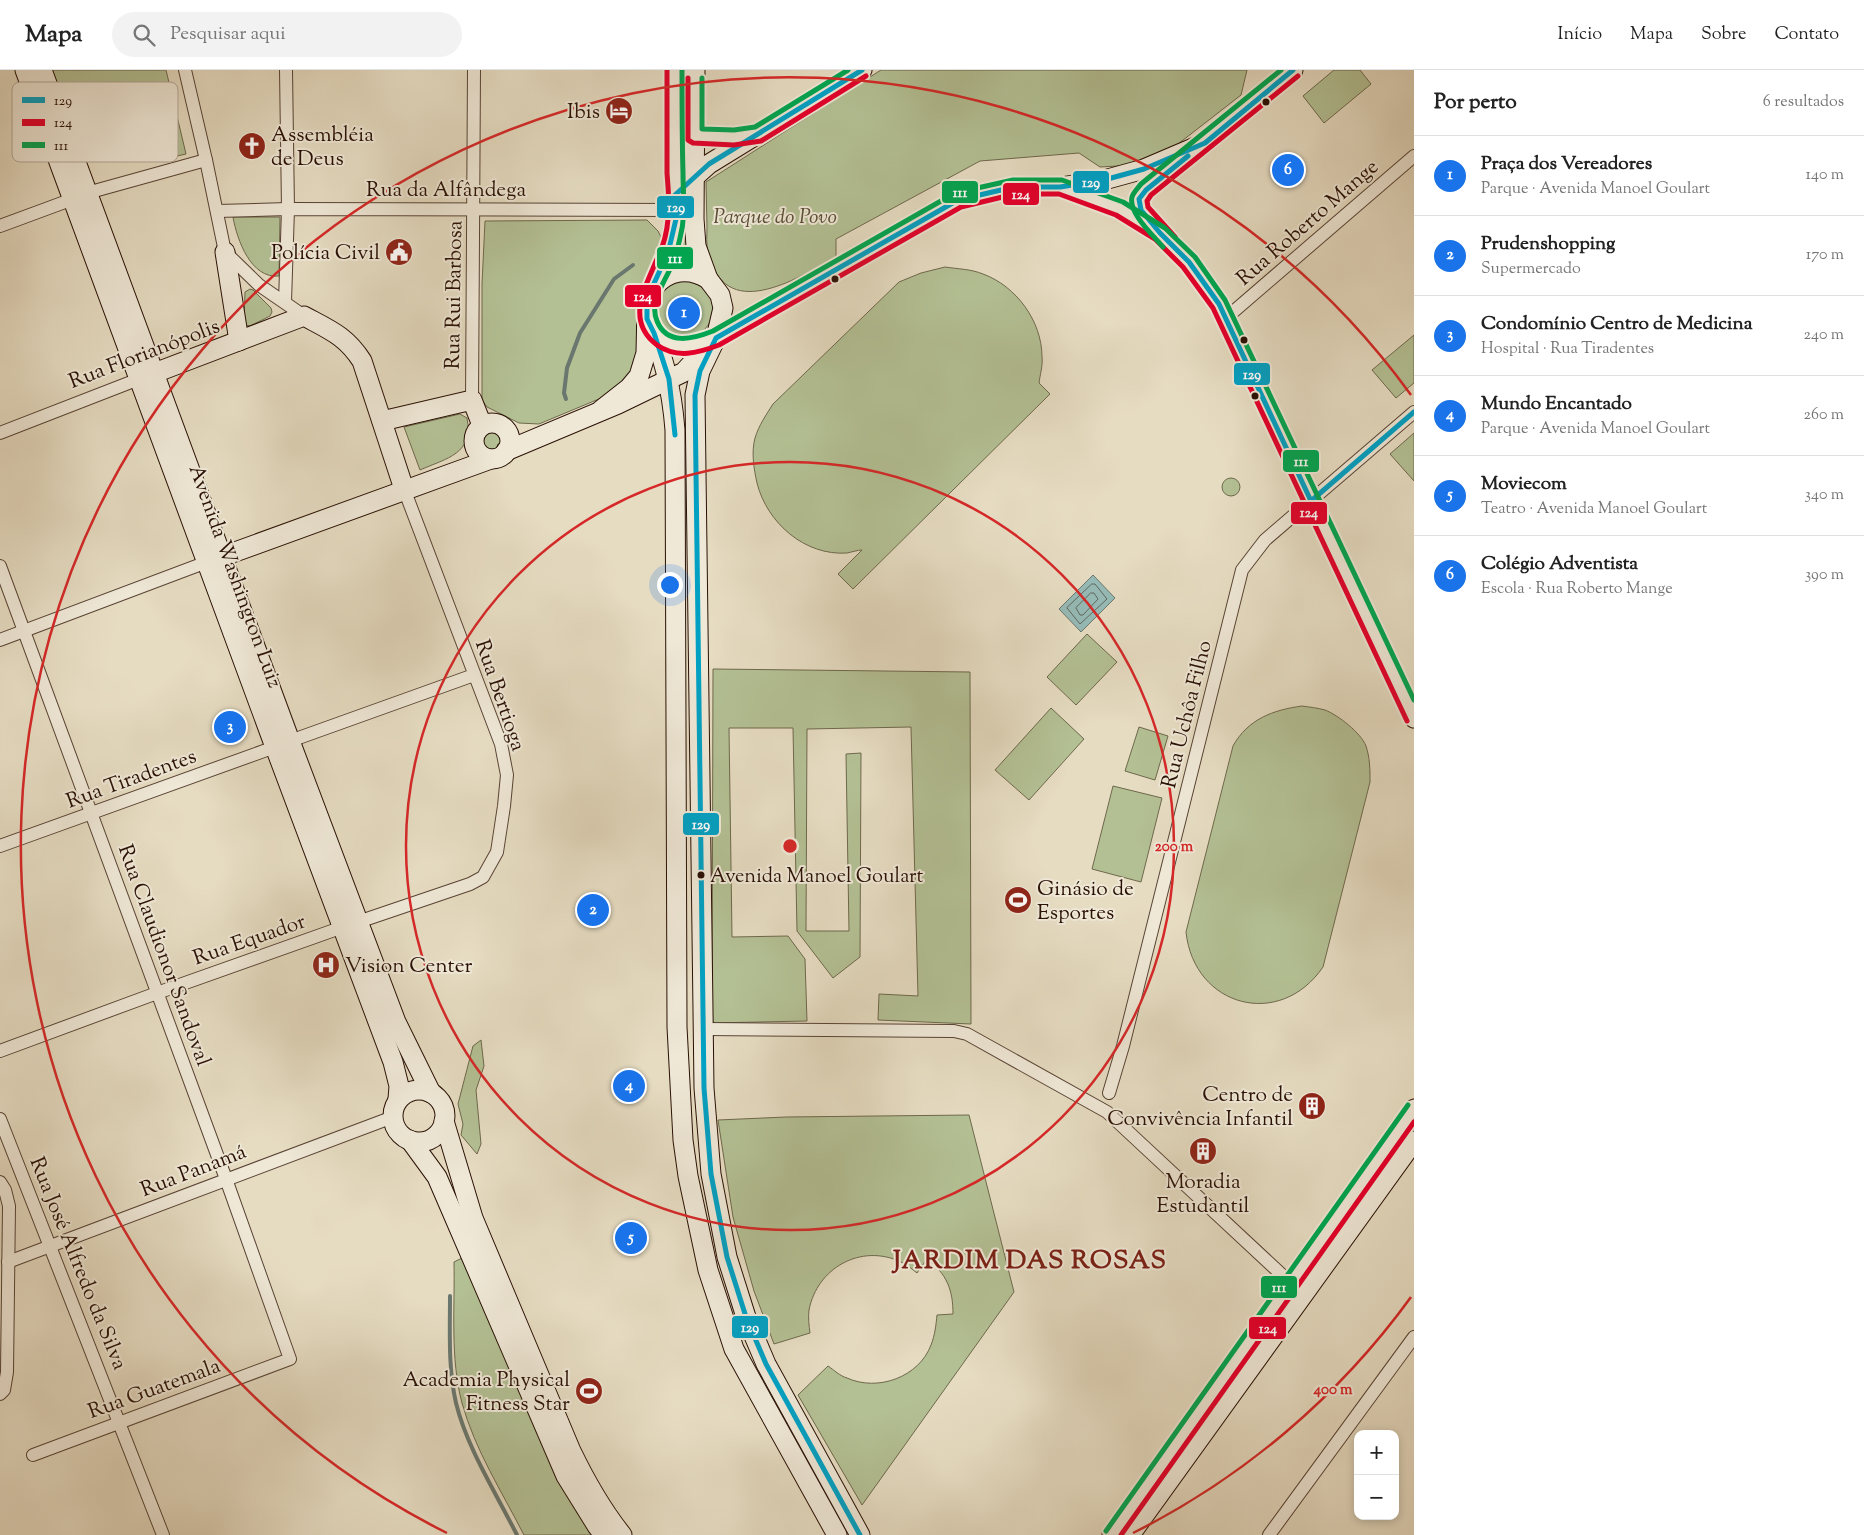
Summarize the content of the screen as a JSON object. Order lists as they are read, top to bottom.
{
  "streets": {
    "main road": ["Rua Florianópolis", "Avenida Washington Luiz"],
    "street": [
      "Rua da Alfândega",
      "Rua Roberto Mange",
      "Rua Rui Barbosa",
      "Rua Bertioga",
      "Rua Uchôa Filho",
      "Rua Tiradentes",
      "Rua Equador",
      "Rua Claudionor Sandoval",
      "Rua Panamá",
      "Rua José Alfredo da Silva",
      "Rua Guatemala"
    ]
  },
  "crossings": [
    ["Rua da Alfândega", "Rua Rui Barbosa"],
    ["Rua Florianópolis", "Avenida Washington Luiz"],
    ["Avenida Washington Luiz", "Rua Bertioga"],
    ["Avenida Washington Luiz", "Rua Tiradentes"],
    ["Avenida Washington Luiz", "Rua Equador"],
    ["Avenida Washington Luiz", "Rua Panamá"],
    ["Rua Bertioga", "Rua Tiradentes"],
    ["Rua Bertioga", "Rua Equador"],
    ["Rua Tiradentes", "Rua Claudionor Sandoval"],
    ["Rua Equador", "Rua Claudionor Sandoval"],
    ["Rua Claudionor Sandoval", "Rua Panamá"],
    ["Rua Claudionor Sandoval", "Rua Guatemala"],
    ["Rua Panamá", "Rua José Alfredo da Silva"],
    ["Rua José Alfredo da Silva", "Rua Guatemala"]
  ],
  "districts": ["JARDIM DAS ROSAS"],
  "parks": ["Parque do Povo"],
  "places": {
    "hotel": ["Ibis"],
    "church": ["Assembléia de Deus"],
    "public building": ["Polícia Civil"],
    "other": ["Avenida Manoel Goulart"],
    "sports": ["Ginásio de Esportes", "Academia Physical Fitness Star"],
    "hospital": ["Vision Center"],
    "building": ["Centro de Convivência Infantil", "Moradia Estudantil"]
  },
  "lines": ["transit line 129", "transit line 124", "transit line 111"],
  "legend": ["129", "124", "111"],
  "page": {
    "header": "Mapa",
    "search": "Pesquisar aqui",
    "nav": [
      "Início",
      "Mapa",
      "Sobre",
      "Contato"
    ],
    "heading": ["Por perto", "6 resultados"],
    "list": [
      {
        "mark": "1",
        "name": "Praça dos Vereadores",
        "note": "Parque · Avenida Manoel Goulart",
        "value": "140 m"
      },
      {
        "mark": "2",
        "name": "Prudenshopping",
        "note": "Supermercado",
        "value": "170 m"
      },
      {
        "mark": "3",
        "name": "Condomínio Centro de Medicina",
        "note": "Hospital · Rua Tiradentes",
        "value": "240 m"
      },
      {
        "mark": "4",
        "name": "Mundo Encantado",
        "note": "Parque · Avenida Manoel Goulart",
        "value": "260 m"
      },
      {
        "mark": "5",
        "name": "Moviecom",
        "note": "Teatro · Avenida Manoel Goulart",
        "value": "340 m"
      },
      {
        "mark": "6",
        "name": "Colégio Adventista",
        "note": "Escola · Rua Roberto Mange",
        "value": "390 m"
      }
    ],
    "pins": [
      "6",
      "1",
      "3",
      "2",
      "4",
      "5"
    ],
    "map_buttons": ["+", "−"]
  },
  "rings": ["200 m", "400 m"]
}
